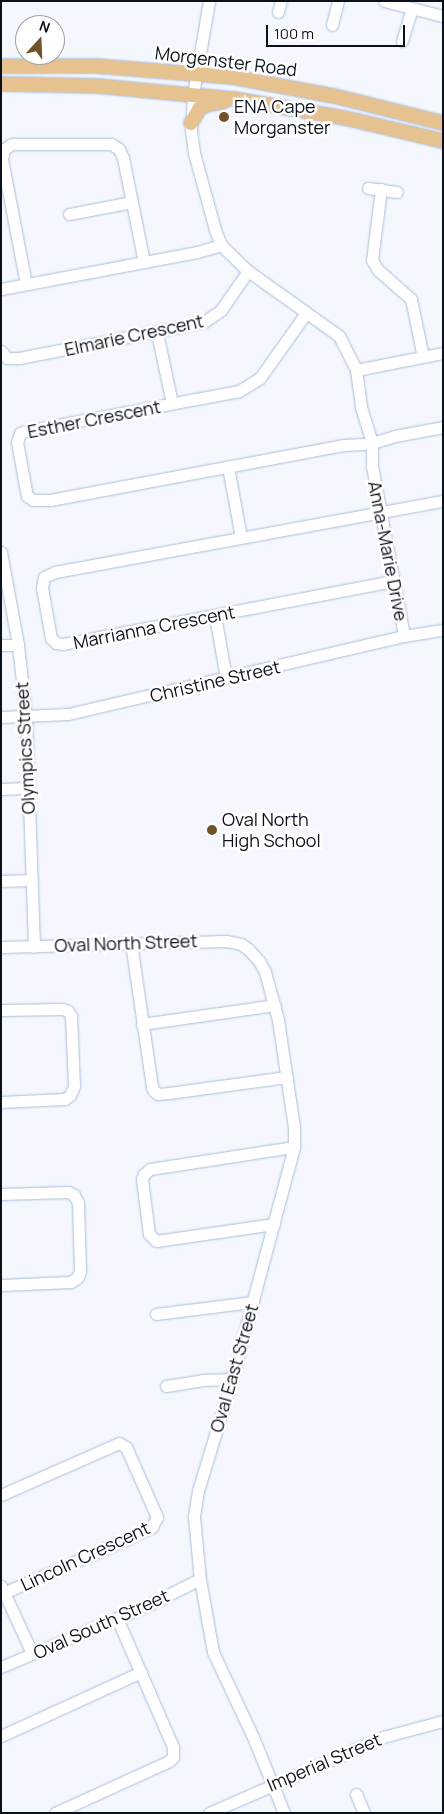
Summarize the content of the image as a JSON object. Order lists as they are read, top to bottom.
{
  "streets": {
    "main road": ["Morgenster Road"],
    "street": [
      "Elmarie Crescent",
      "Esther Crescent",
      "Anna-Marie Drive",
      "Marrianna Crescent",
      "Christine Street",
      "Olympics Street",
      "Oval North Street",
      "Oval East Street",
      "Lincoln Crescent",
      "Oval South Street",
      "Imperial Street"
    ]
  },
  "crossings": [
    ["Morgenster Road", "Anna-Marie Drive"],
    ["Elmarie Crescent", "Anna-Marie Drive"],
    ["Esther Crescent", "Anna-Marie Drive"],
    ["Anna-Marie Drive", "Marrianna Crescent"],
    ["Anna-Marie Drive", "Christine Street"],
    ["Christine Street", "Olympics Street"],
    ["Olympics Street", "Oval North Street"],
    ["Oval North Street", "Oval East Street"],
    ["Oval East Street", "Oval South Street"],
    ["Oval East Street", "Imperial Street"]
  ],
  "places": ["ENA Cape Morganster", "Oval North High School"],
  "scale_bar": "100 m",
  "north": "top"
}
